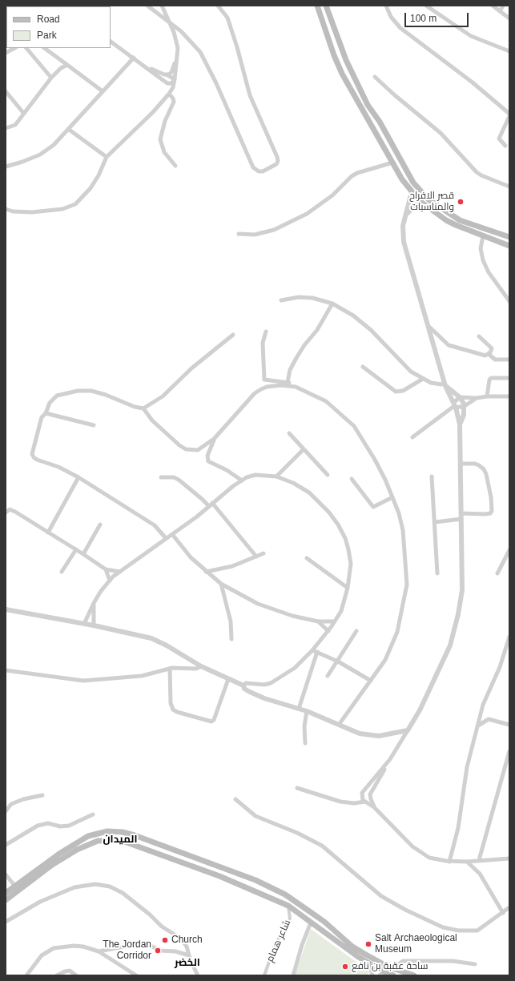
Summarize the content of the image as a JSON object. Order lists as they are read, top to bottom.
{
  "streets": {
    "street": ["شاعر همام"]
  },
  "districts": ["الميدان", "الخضر"],
  "places": [
    "قصر الافراح والمناسبات",
    "Church",
    "Salt Archaeological Museum",
    "The Jordan Corridor",
    "ساحة عقبة بن نافع"
  ],
  "legend": ["Road", "Park"],
  "scale_bar": "100 m"
}
